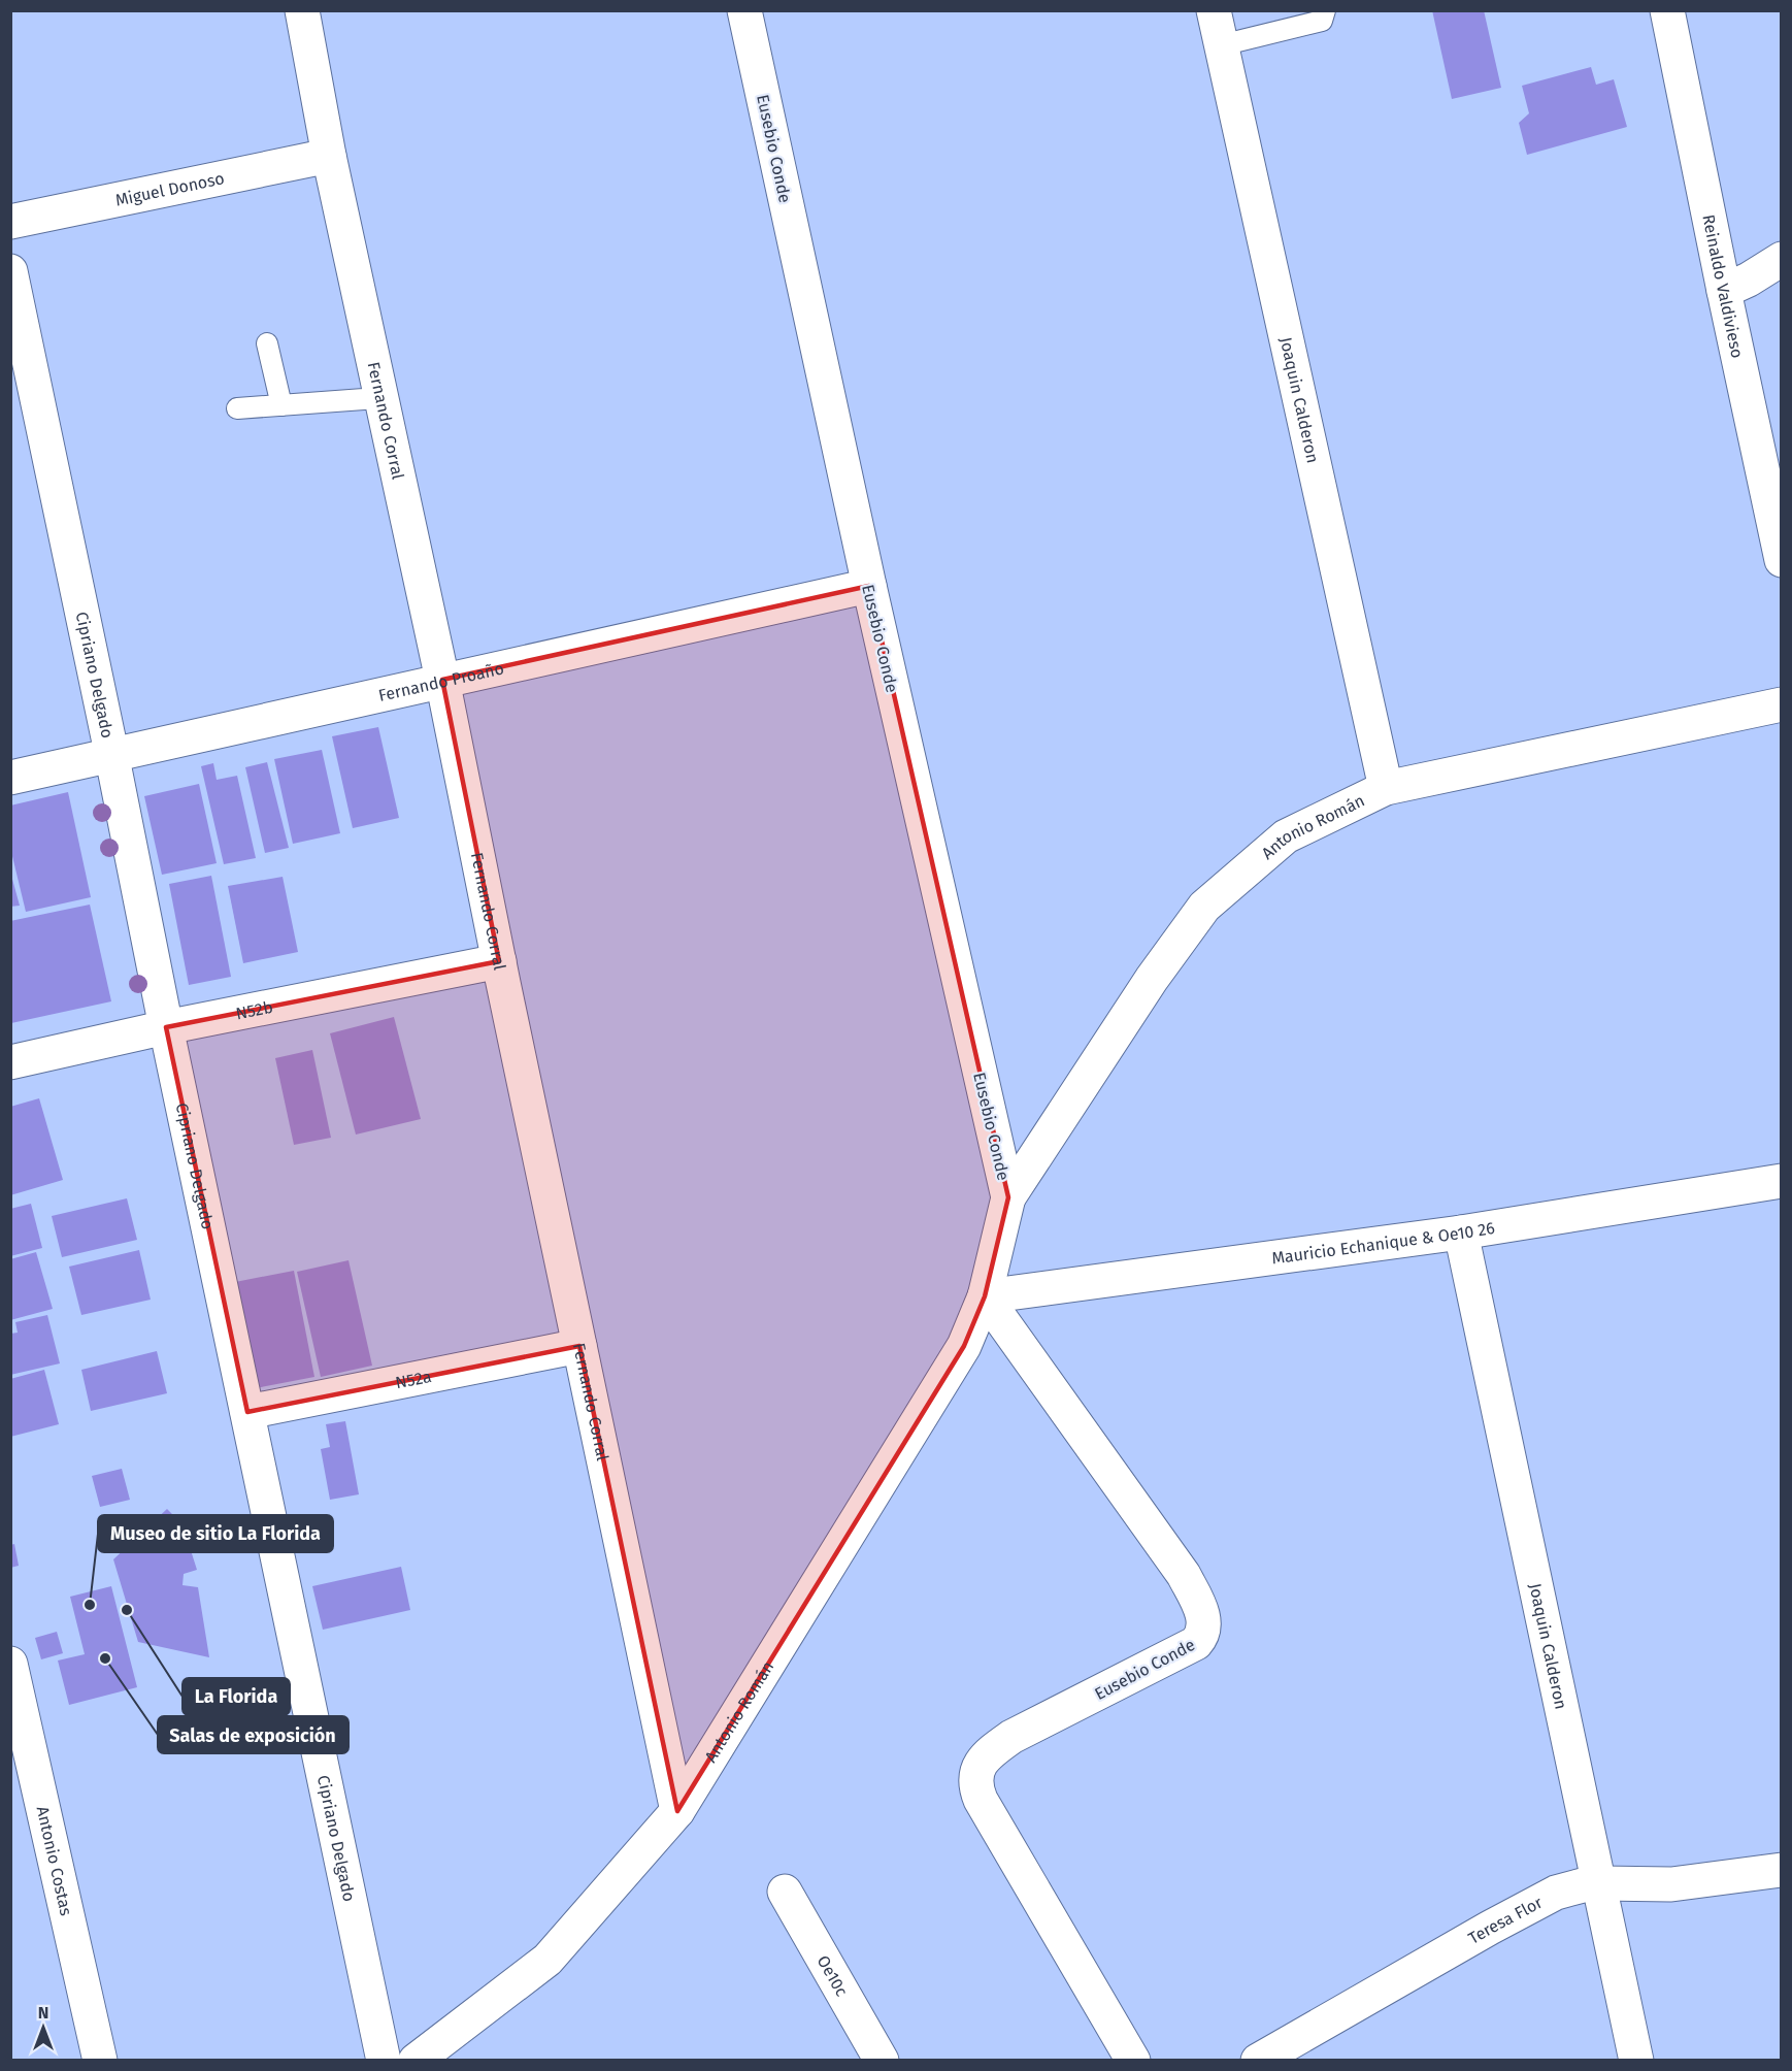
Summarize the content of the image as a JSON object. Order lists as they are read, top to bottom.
{
  "streets": {
    "street": [
      "Eusebio Conde",
      "Miguel Donoso",
      "Reinaldo Valdivieso",
      "Joaquin Calderon",
      "Fernando Corral",
      "Cipriano Delgado",
      "Fernando Proaño",
      "Antonio Román",
      "N52b",
      "Mauricio Echanique & Oe10 26",
      "N52a",
      "Antonio Costas",
      "Teresa Flor",
      "Oe10c"
    ]
  },
  "crossings": [
    ["Eusebio Conde", "Fernando Proaño"],
    ["Eusebio Conde", "Antonio Román"],
    ["Eusebio Conde", "Mauricio Echanique & Oe10 26"],
    ["Miguel Donoso", "Fernando Corral"],
    ["Joaquin Calderon", "Antonio Román"],
    ["Joaquin Calderon", "Mauricio Echanique & Oe10 26"],
    ["Joaquin Calderon", "Teresa Flor"],
    ["Fernando Corral", "Fernando Proaño"],
    ["Fernando Corral", "Antonio Román"],
    ["Fernando Corral", "N52b"],
    ["Fernando Corral", "N52a"],
    ["Cipriano Delgado", "Fernando Proaño"],
    ["Cipriano Delgado", "N52b"],
    ["Cipriano Delgado", "N52a"],
    ["Antonio Román", "Mauricio Echanique & Oe10 26"]
  ],
  "places": ["Museo de sitio La Florida", "La Florida", "Salas de exposición"],
  "north": "top"
}
